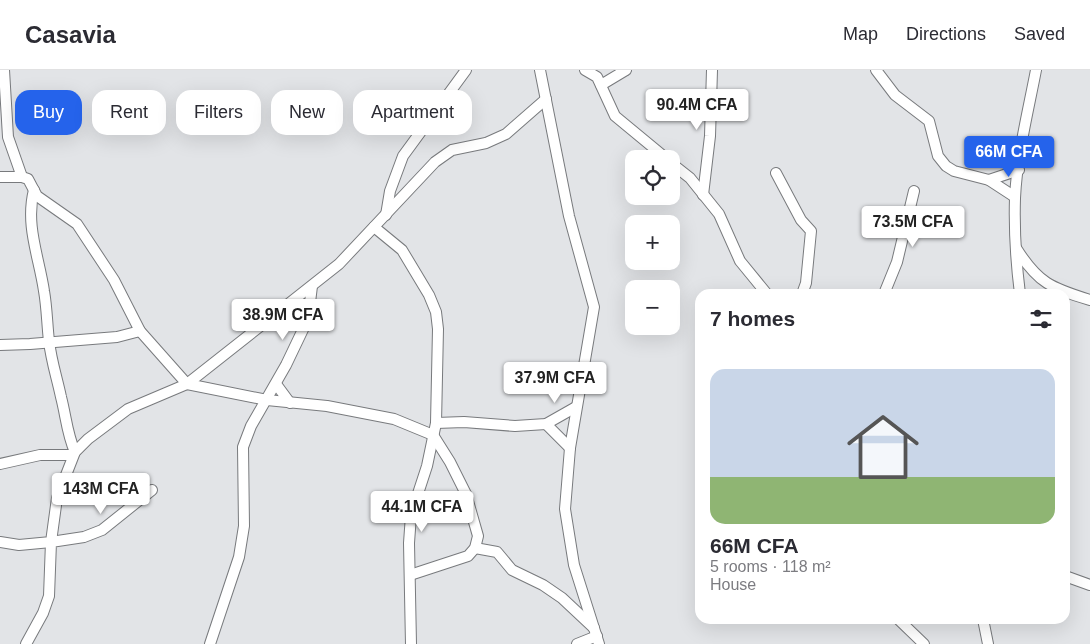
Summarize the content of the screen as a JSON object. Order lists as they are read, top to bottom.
{
  "page": {
    "header": "Casavia",
    "nav": ["Map", "Directions", "Saved"],
    "price": [
      "90.4M CFA",
      "66M CFA",
      "73.5M CFA",
      "38.9M CFA",
      "37.9M CFA",
      "143M CFA",
      "44.1M CFA"
    ],
    "chip": [
      "Buy",
      "Rent",
      "Filters",
      "New",
      "Apartment"
    ],
    "map_buttons": ["+", "−"],
    "heading": "7 homes",
    "list": [
      {
        "name": "66M CFA",
        "note": "5 rooms · 118 m² · House"
      }
    ]
  }
}
